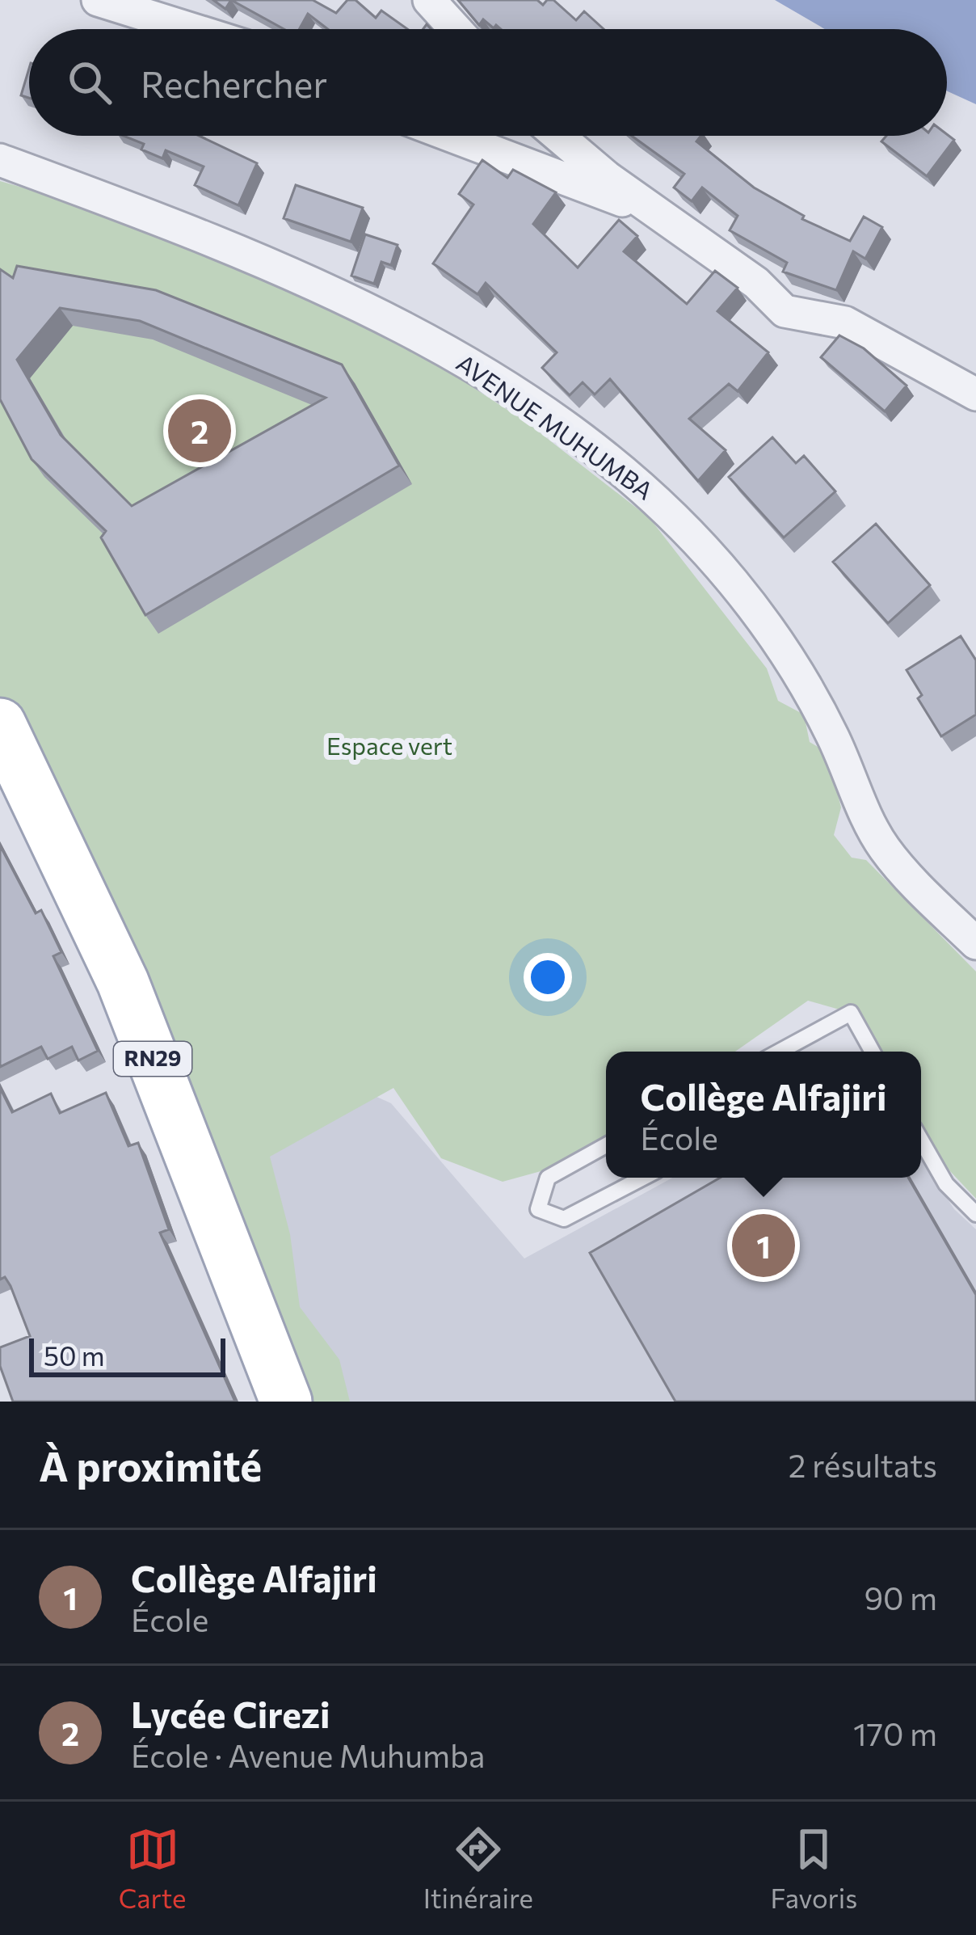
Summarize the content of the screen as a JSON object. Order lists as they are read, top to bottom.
{
  "streets": {
    "main road": ["RN29"],
    "street": ["AVENUE MUHUMBA"]
  },
  "parks": ["Espace vert"],
  "scale_bar": "50 m",
  "page": {
    "search": "Rechercher",
    "pins": ["2", "1"],
    "popup": ["Collège Alfajiri", "École"],
    "scale": "50 m",
    "heading": ["À proximité", "2 résultats"],
    "list": [
      {
        "mark": "1",
        "name": "Collège Alfajiri",
        "note": "École",
        "value": "90 m"
      },
      {
        "mark": "2",
        "name": "Lycée Cirezi",
        "note": "École · Avenue Muhumba",
        "value": "170 m"
      }
    ],
    "nav": ["Carte", "Itinéraire", "Favoris"]
  }
}
